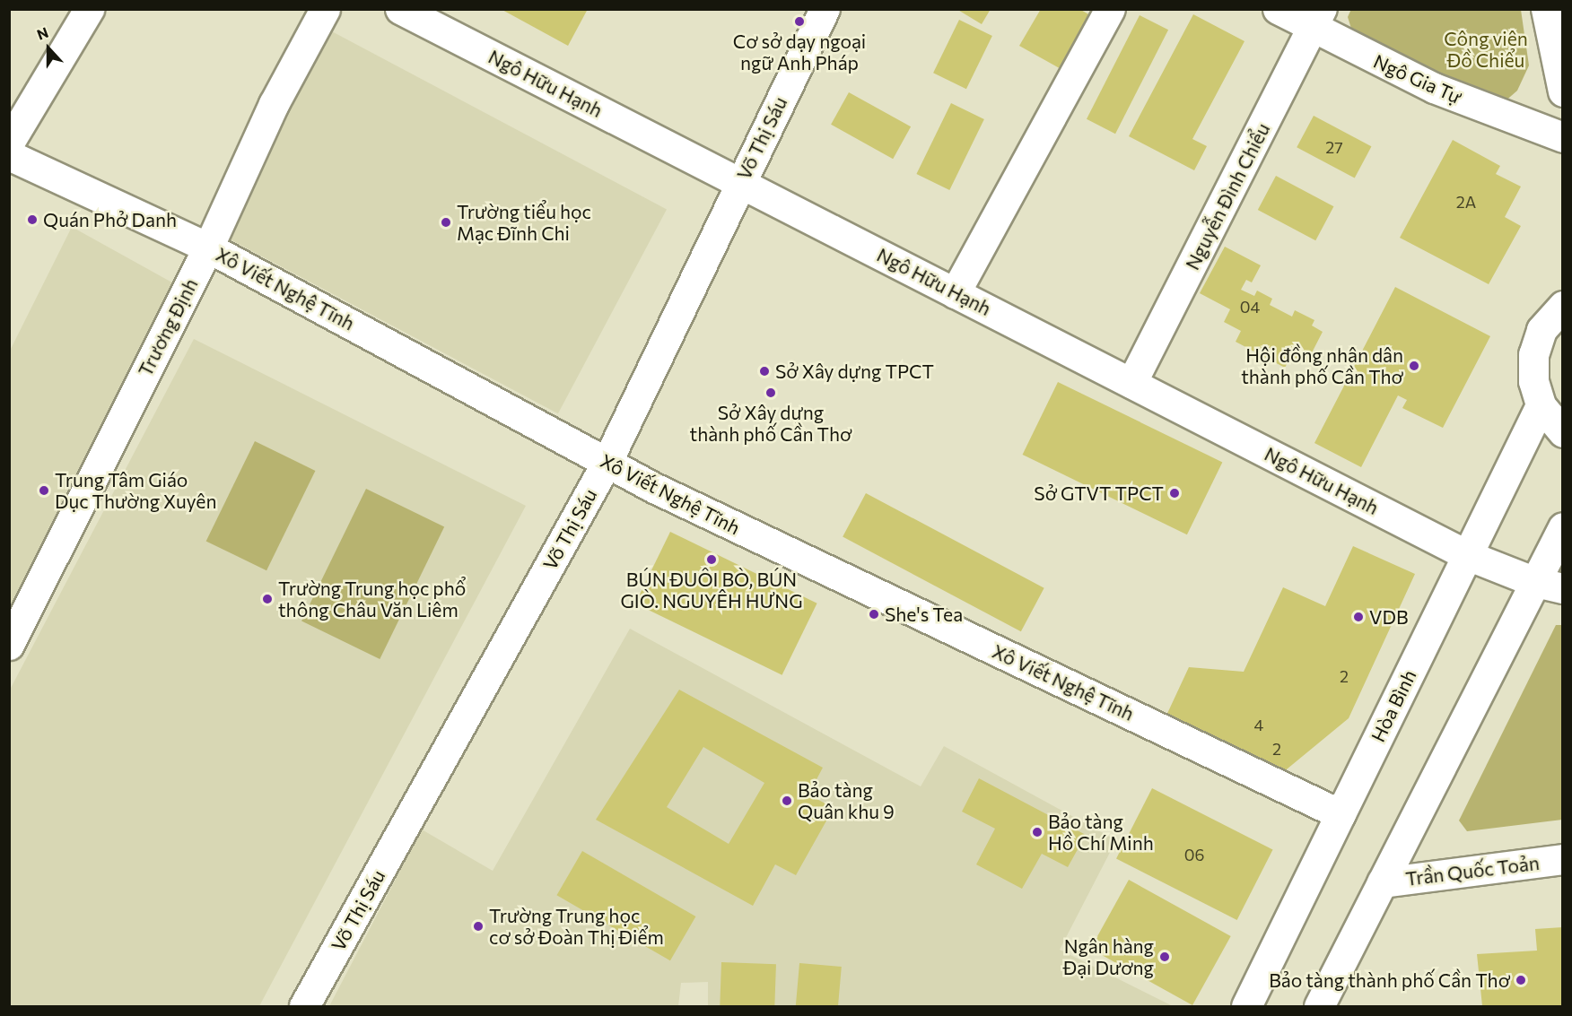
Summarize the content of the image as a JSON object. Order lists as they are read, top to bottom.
{
  "streets": {
    "street": [
      "Ngô Gia Tự",
      "Ngô Hữu Hạnh",
      "Võ Thị Sáu",
      "Nguyễn Đình Chiểu",
      "Xô Viết Nghệ Tĩnh",
      "Trương Định",
      "Hòa Bình",
      "Trần Quốc Toản"
    ]
  },
  "crossings": [
    ["Ngô Gia Tự", "Nguyễn Đình Chiểu"],
    ["Ngô Hữu Hạnh", "Võ Thị Sáu"],
    ["Ngô Hữu Hạnh", "Nguyễn Đình Chiểu"],
    ["Ngô Hữu Hạnh", "Hòa Bình"],
    ["Võ Thị Sáu", "Xô Viết Nghệ Tĩnh"],
    ["Xô Viết Nghệ Tĩnh", "Trương Định"],
    ["Xô Viết Nghệ Tĩnh", "Hòa Bình"]
  ],
  "parks": ["Công viên Đồ Chiểu"],
  "places": [
    "Cơ sở dạy ngoại ngữ Anh Pháp",
    "Quán Phở Danh",
    "Trường tiểu học Mạc Đĩnh Chi",
    "Hội đồng nhân dân thành phố Cần Thơ",
    "Sở Xây dựng TPCT",
    "Sở Xây dựng thành phố Cần Thơ",
    "Trung Tâm Giáo Dục Thường Xuyên",
    "Sở GTVT TPCT",
    "BÚN ĐUÔI BÒ, BÚN GIÒ. NGUYÊH HƯNG",
    "Trường Trung học phổ thông Châu Văn Liêm",
    "She's Tea",
    "VDB",
    "Bảo tàng Quân khu 9",
    "Bảo tàng Hồ Chí Minh",
    "Trường Trung học cơ sở Đoàn Thị Điểm",
    "Ngân hàng Đại Dương",
    "Bảo tàng thành phố Cần Thơ"
  ],
  "house_numbers": [
    "27",
    "2A",
    "04",
    "2",
    "4",
    "2",
    "06"
  ],
  "north": "top"
}
